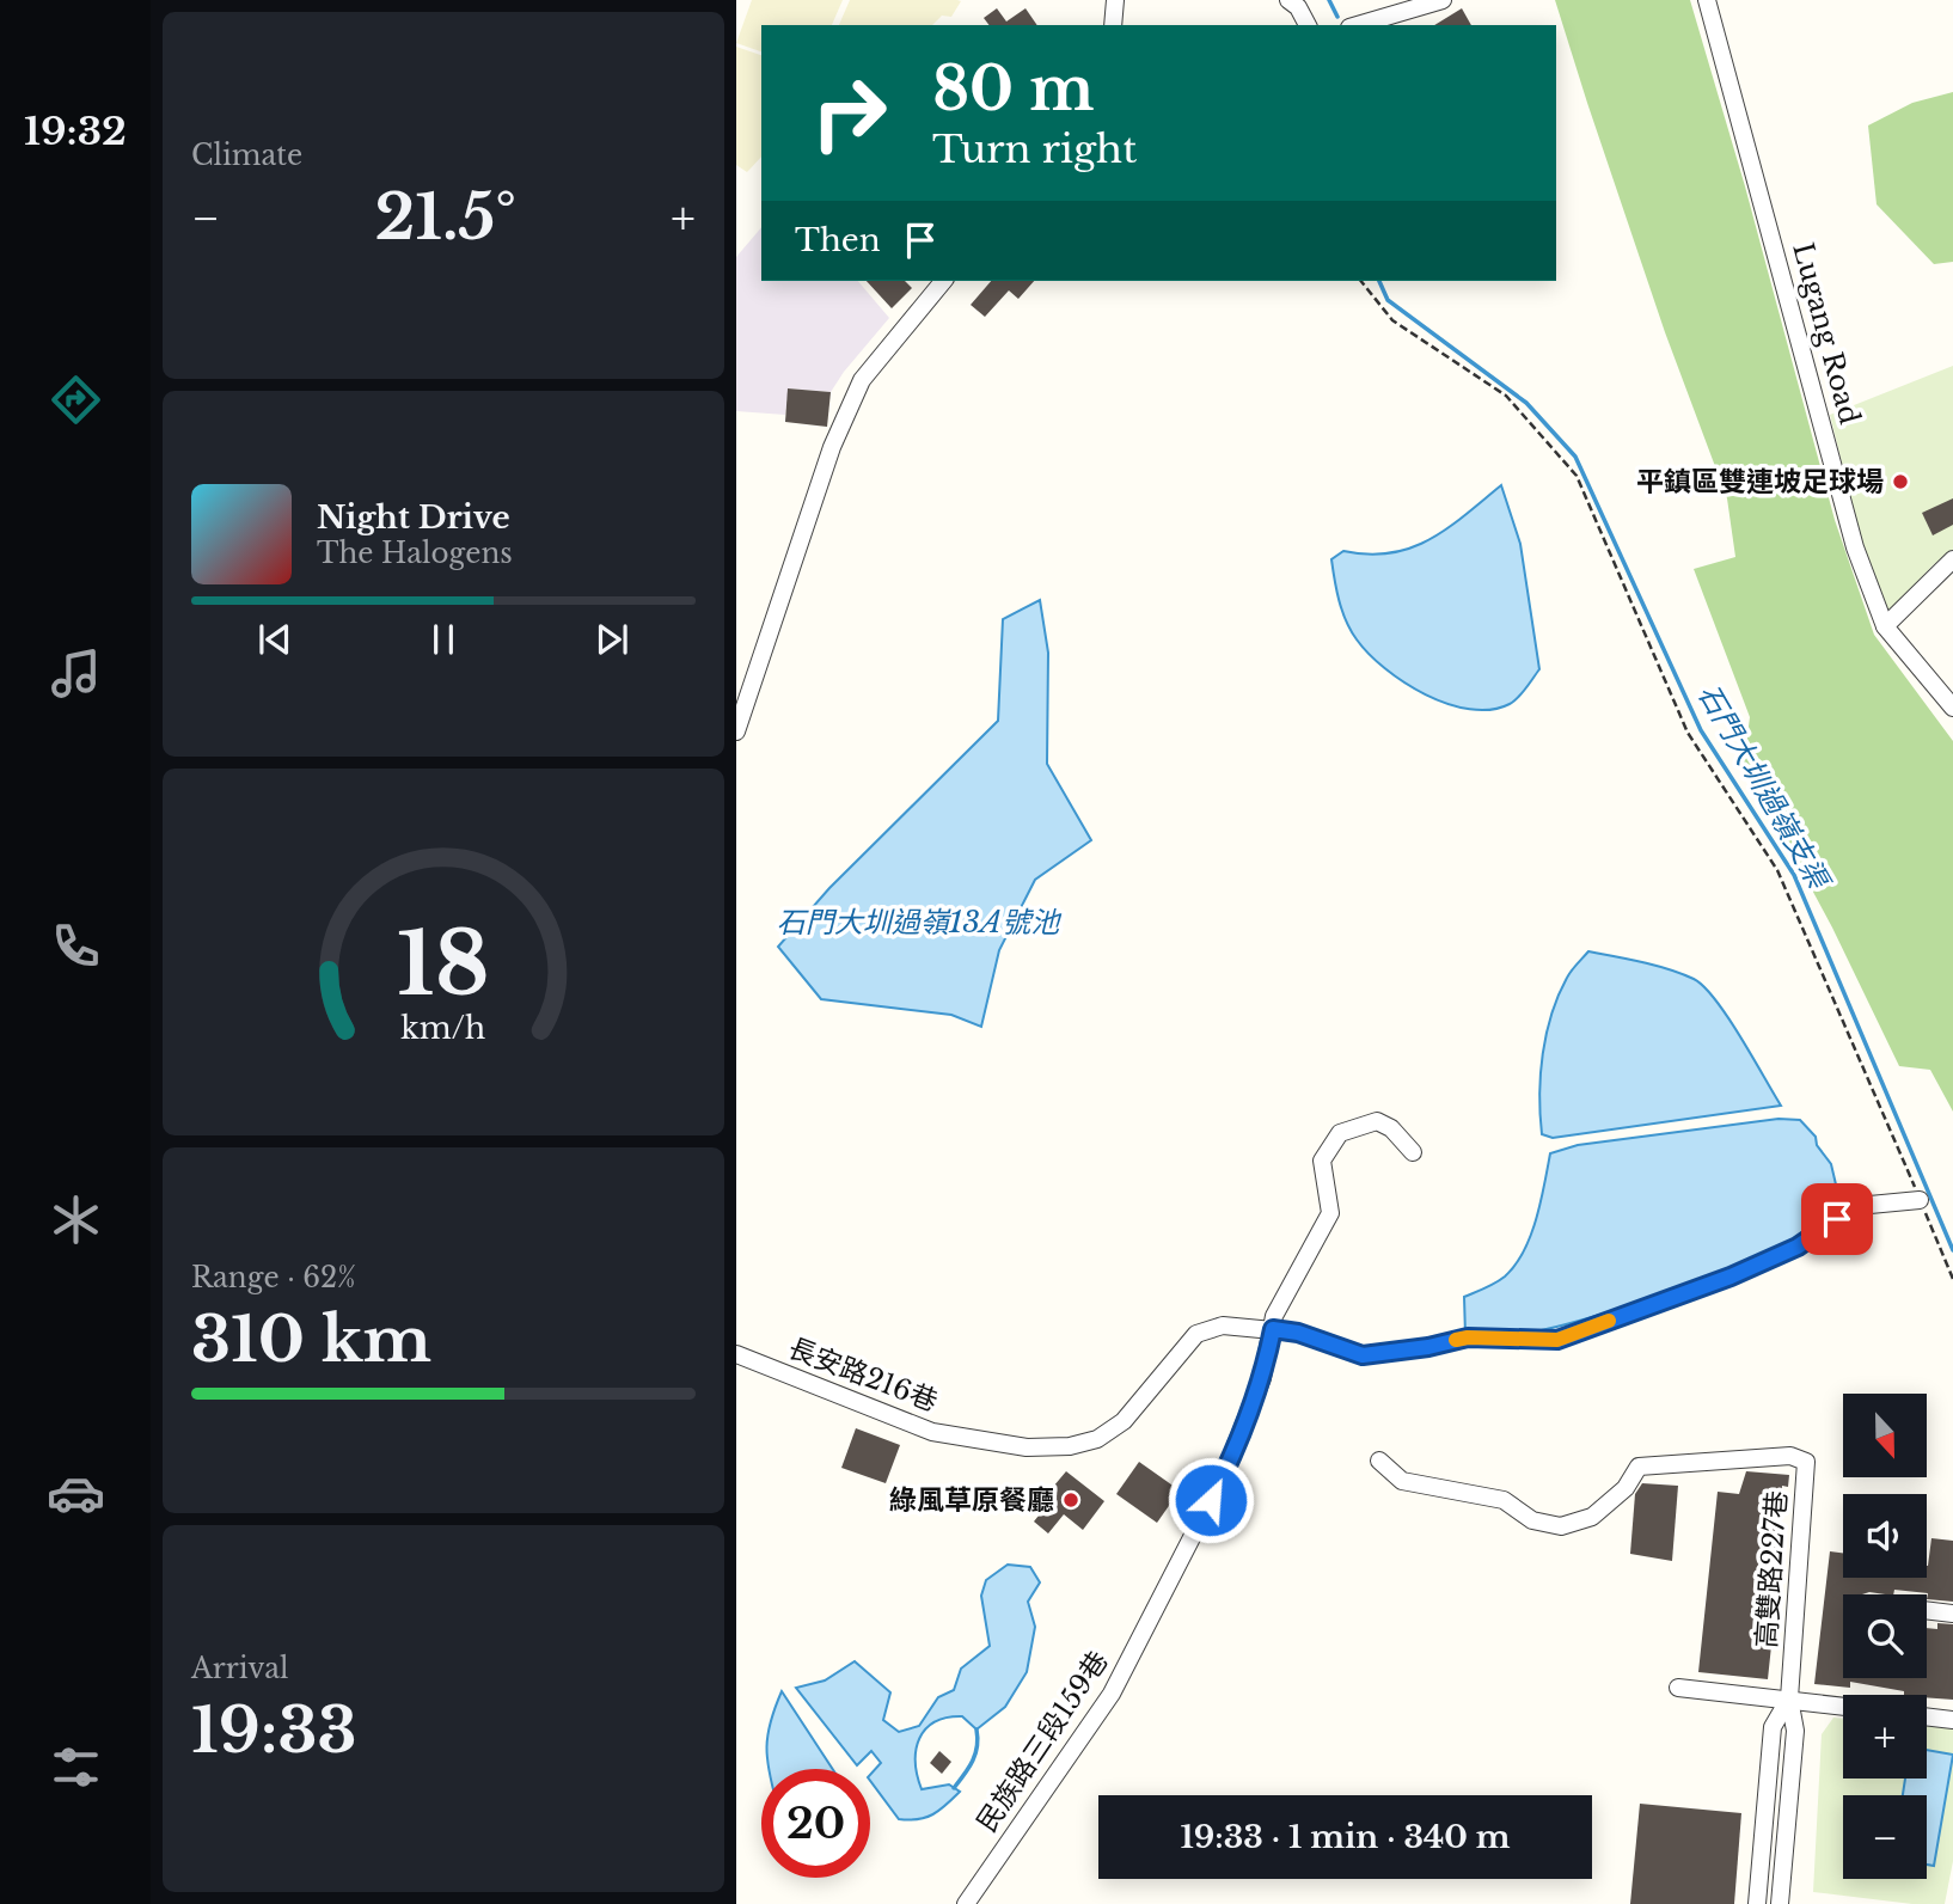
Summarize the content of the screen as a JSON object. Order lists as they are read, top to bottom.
{
  "streets": {
    "street": [
      "Lugang Road",
      "長安路216巷",
      "高雙路227巷",
      "民族路三段159巷"
    ]
  },
  "crossings": [
    ["長安路216巷", "民族路三段159巷"]
  ],
  "water": ["石門大圳過嶺支渠", "石門大圳過嶺13A號池"],
  "places": ["平鎮區雙連坡足球場", "綠風草原餐廳"],
  "north": "bottom",
  "page": {
    "tabs": "19:32",
    "tile": [
      "Climate",
      ["Range · 62%", "310 km"],
      ["Arrival", "19:33"]
    ],
    "turn": ["80 m", "Turn right"],
    "heat": ["−", "21.5°", "+"],
    "then": "Then",
    "song": ["Night Drive", "The Halogens"],
    "map_buttons": ["+", "−"],
    "limit": "20",
    "trip": "19:33 · 1 min · 340 m",
    "gauge": ["18", "km/h"]
  }
}
